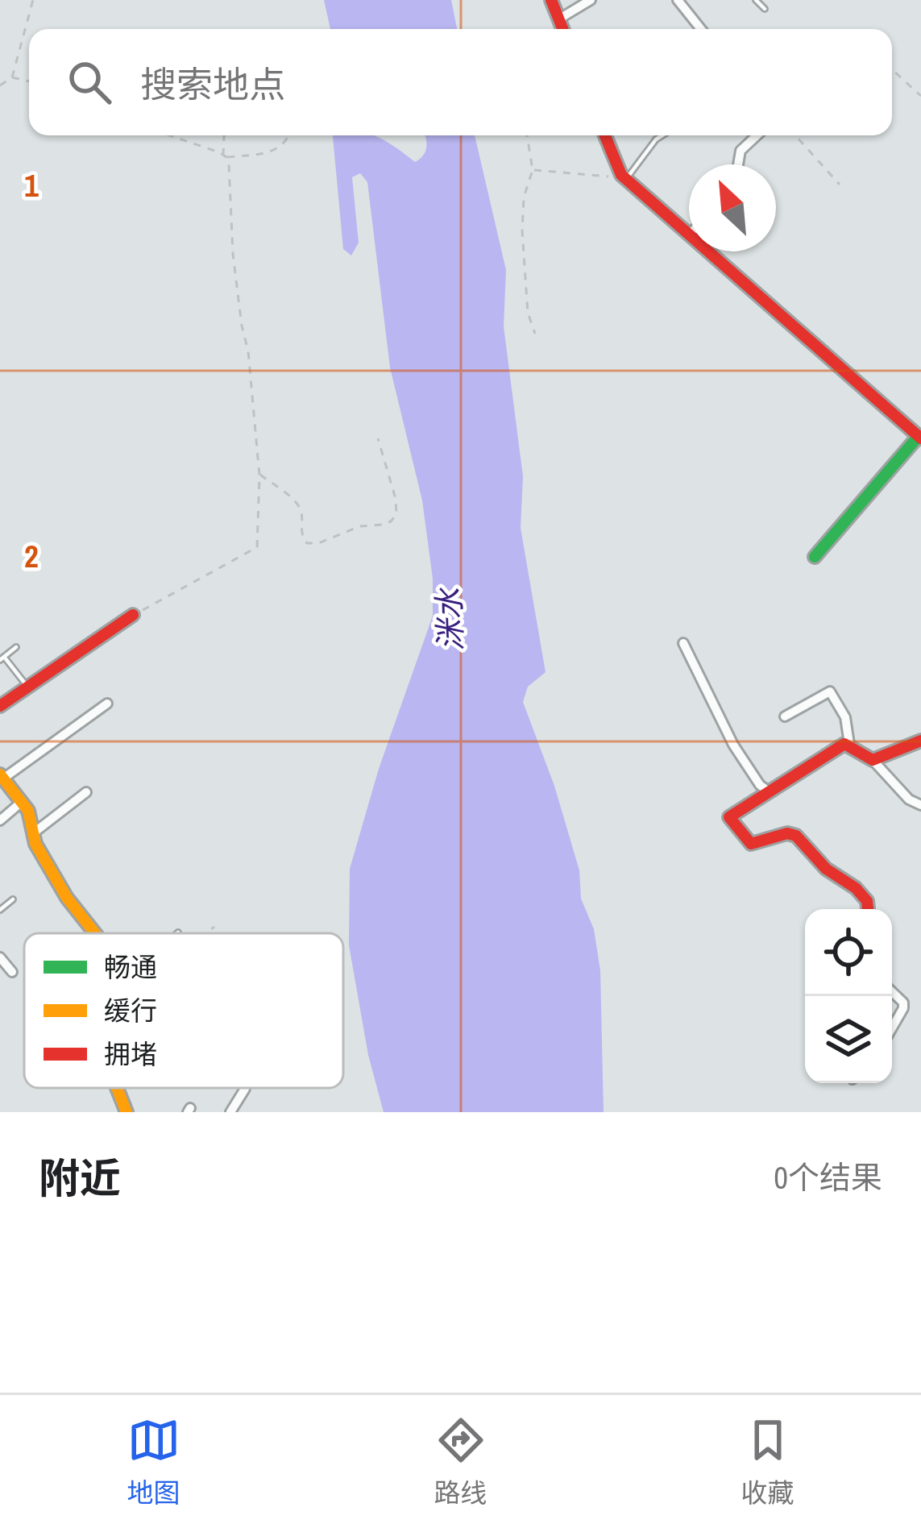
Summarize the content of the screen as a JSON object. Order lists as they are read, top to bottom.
{
  "water": ["洣水"],
  "legend": ["畅通", "缓行", "拥堵"],
  "north": "top left",
  "page": {
    "search": "搜索地点",
    "heading": ["附近", "0个结果"],
    "nav": ["地图", "路线", "收藏"]
  },
  "grid": {
    "rows": ["1", "2"]
  }
}
